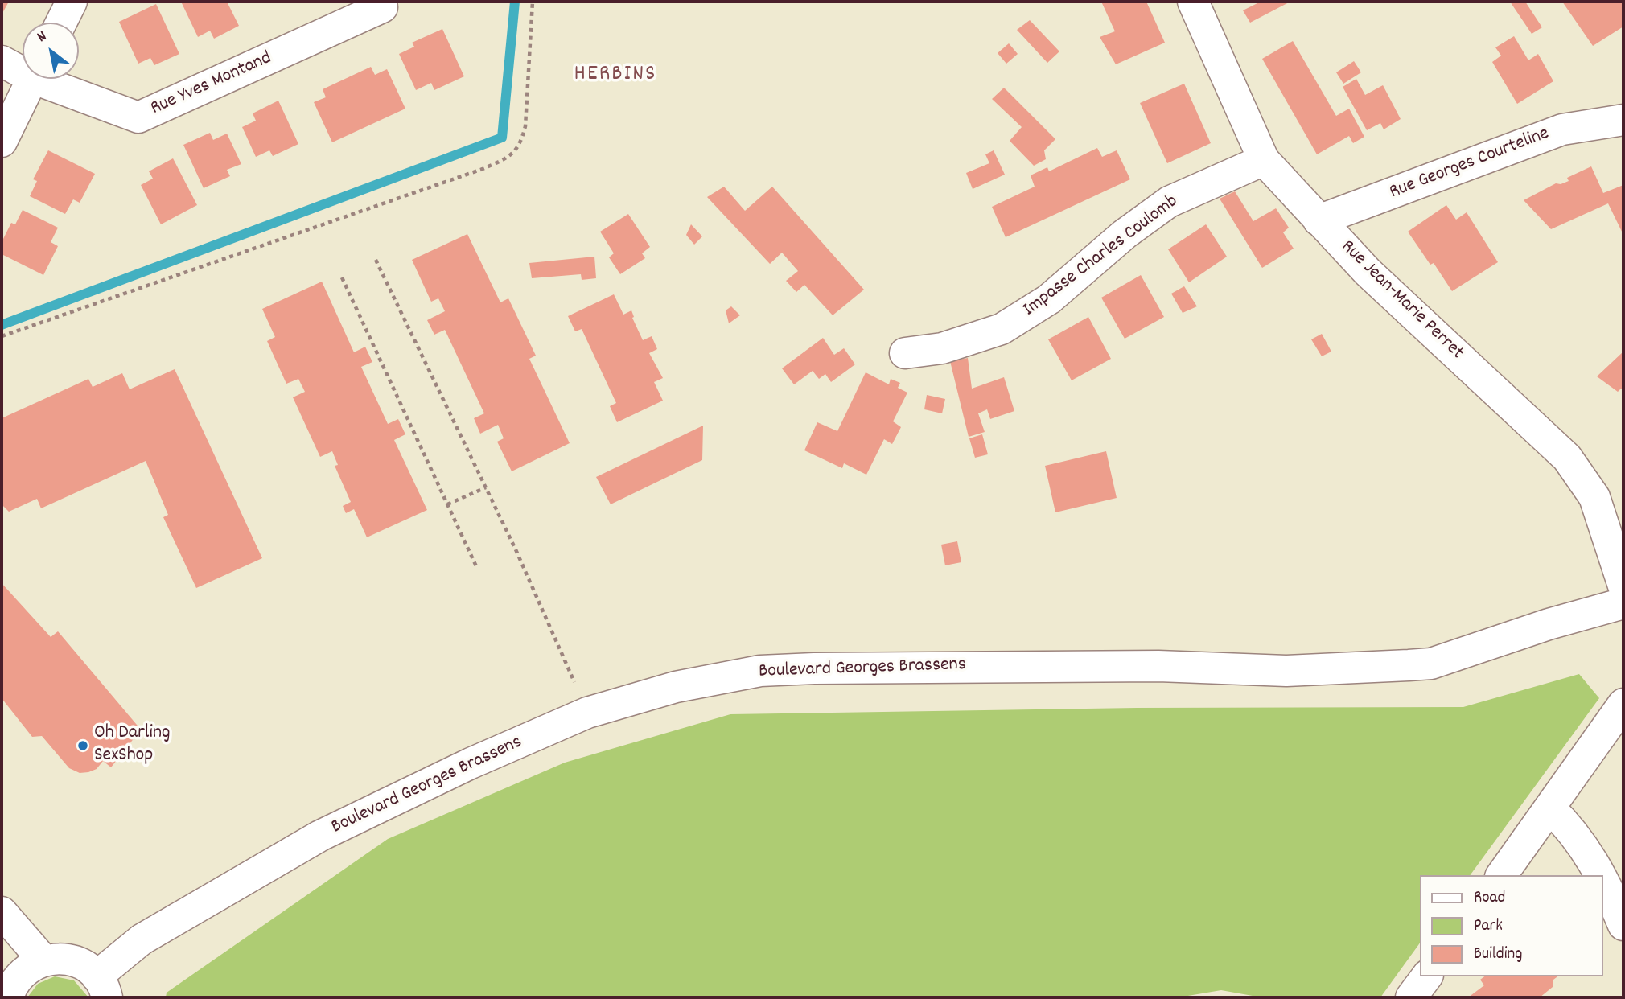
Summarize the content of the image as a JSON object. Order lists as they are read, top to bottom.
{
  "streets": {
    "street": [
      "Rue Yves Montand",
      "Rue Georges Courteline",
      "Impasse Charles Coulomb",
      "Rue Jean-Marie Perret",
      "Boulevard Georges Brassens"
    ]
  },
  "crossings": [
    ["Rue Georges Courteline", "Rue Jean-Marie Perret"],
    ["Impasse Charles Coulomb", "Rue Jean-Marie Perret"]
  ],
  "districts": ["HERBINS"],
  "places": ["Oh Darling SexShop"],
  "legend": ["Road", "Park", "Building"],
  "north": "top left"
}
